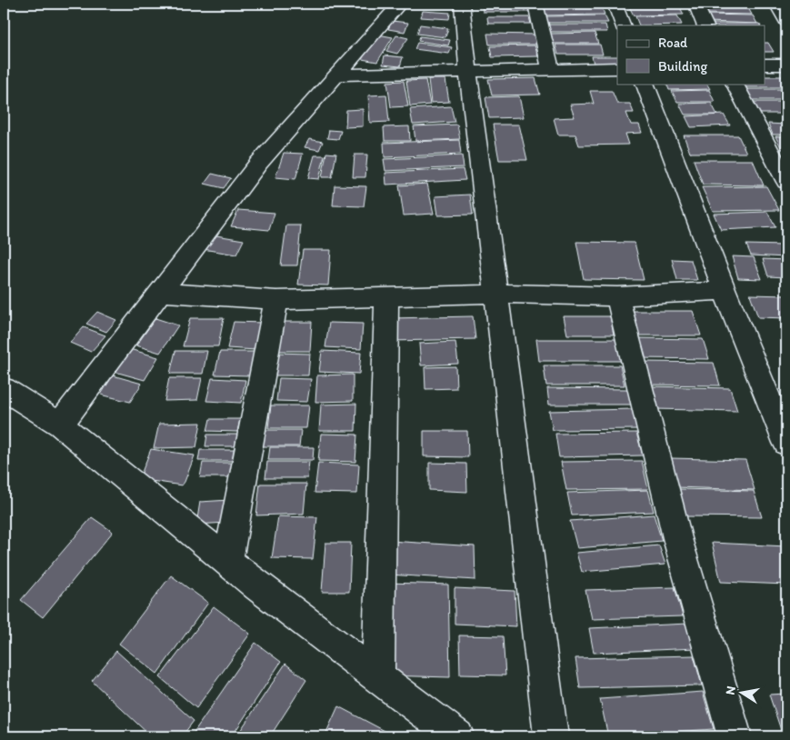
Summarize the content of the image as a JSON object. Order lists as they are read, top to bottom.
{
  "legend": ["Road", "Building"],
  "north": "left"
}
